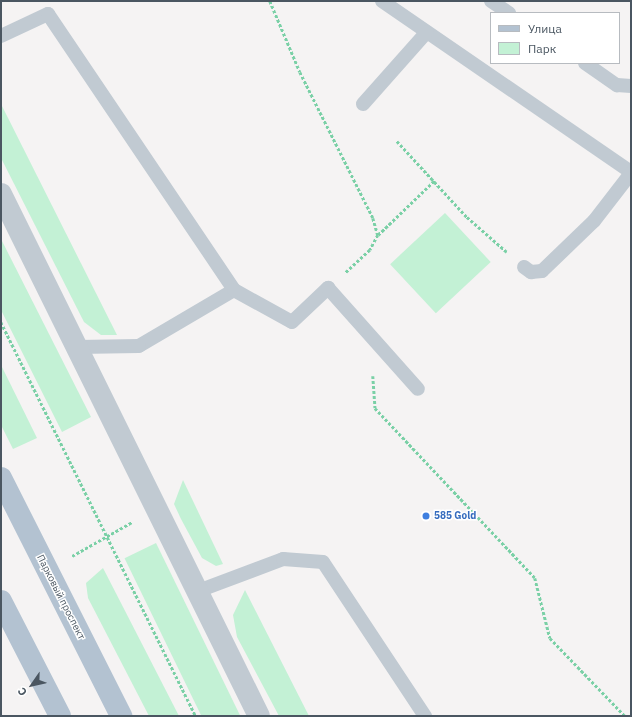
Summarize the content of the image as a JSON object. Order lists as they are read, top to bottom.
{
  "streets": {
    "main road": ["Парковый проспект"]
  },
  "places": ["585 Gold"],
  "legend": ["Улица", "Парк"],
  "north": "bottom left"
}
